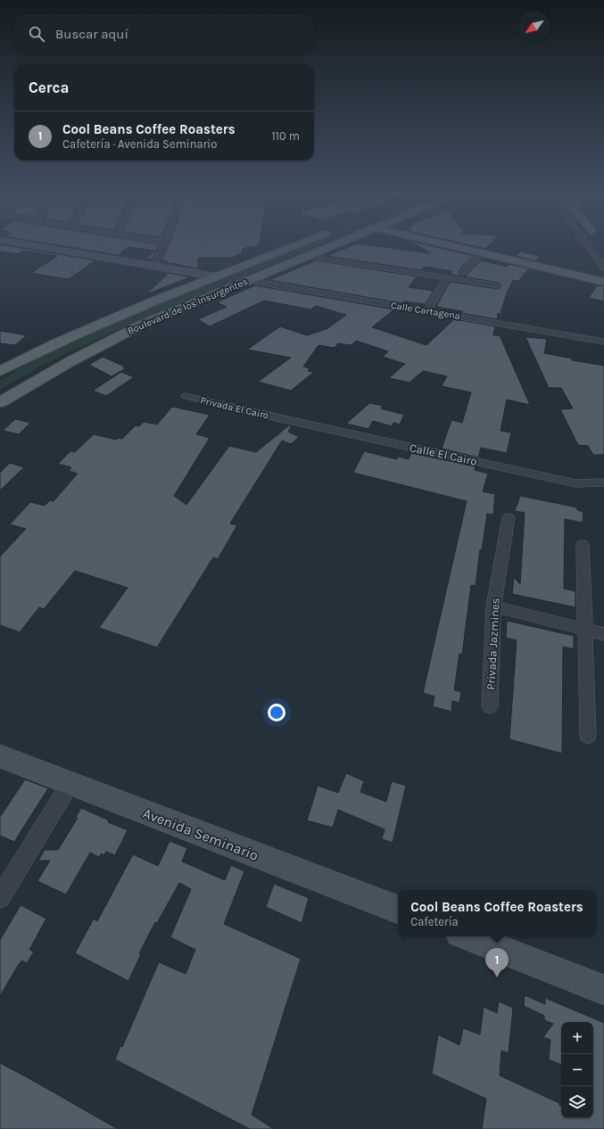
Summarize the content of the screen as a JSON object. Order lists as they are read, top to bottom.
{
  "streets": {
    "main road": ["Boulevard de los Insurgentes"],
    "street": [
      "Calle Cartagena",
      "Privada El Cairo",
      "Calle El Cairo",
      "Privada Jazmines",
      "Avenida Seminario"
    ]
  },
  "crossings": [
    ["Boulevard de los Insurgentes", "Calle Cartagena"],
    ["Privada El Cairo", "Calle El Cairo"]
  ],
  "north": "bottom left",
  "page": {
    "search": "Buscar aquí",
    "heading": "Cerca",
    "list": [
      {
        "mark": "1",
        "name": "Cool Beans Coffee Roasters",
        "note": "Cafetería · Avenida Seminario",
        "value": "110 m"
      }
    ],
    "popup": ["Cool Beans Coffee Roasters", "Cafetería"],
    "pins": "1",
    "map_buttons": ["+", "−"]
  }
}
